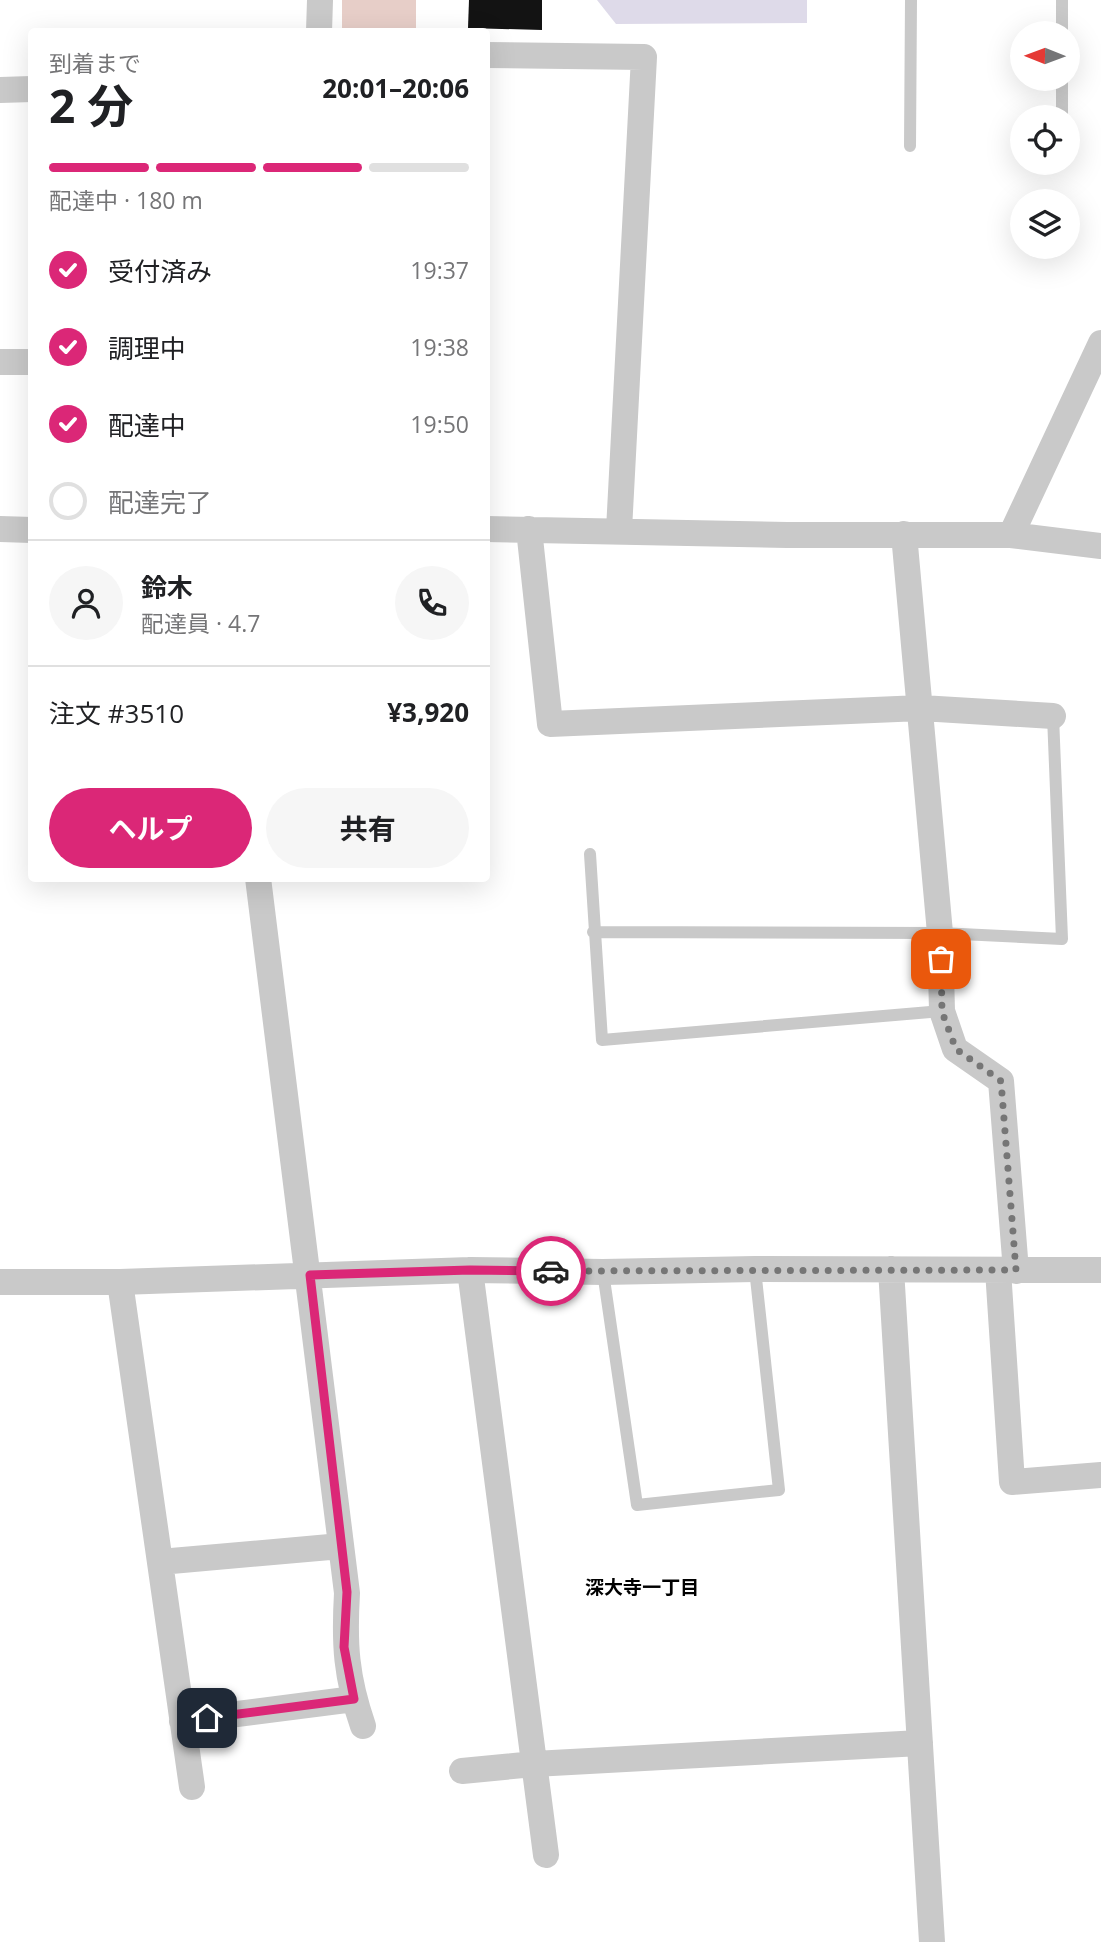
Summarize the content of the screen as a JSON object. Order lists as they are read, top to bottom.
{
  "districts": ["深大寺一丁目"],
  "north": "left",
  "page": {
    "heading": ["2 分", "到着まで", "20:01–20:06"],
    "panel": [
      "鈴木",
      "配達員 · 4.7",
      "注文 #3510",
      "¥3,920"
    ],
    "bar": "配達中 · 180 m",
    "list": [
      ["受付済み", "19:37"],
      ["調理中", "19:38"],
      ["配達中", "19:50"],
      "配達完了"
    ],
    "buttons": ["ヘルプ", "共有"]
  }
}
